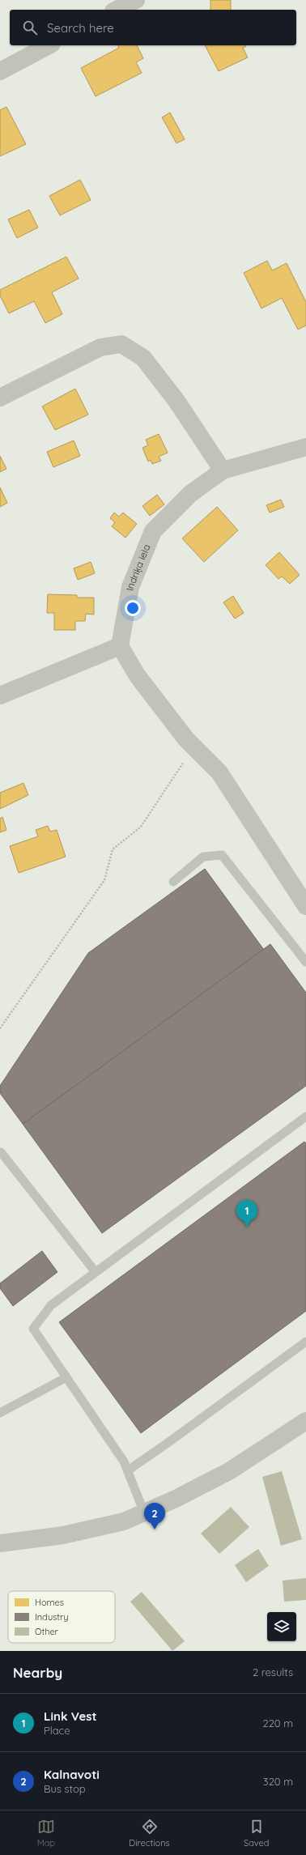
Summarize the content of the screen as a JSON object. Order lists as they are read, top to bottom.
{
  "streets": {
    "street": ["Indriķa iela"]
  },
  "legend": ["Homes", "Industry", "Other"],
  "page": {
    "search": "Search here",
    "pins": ["1", "2"],
    "heading": ["Nearby", "2 results"],
    "list": [
      {
        "mark": "1",
        "name": "Link Vest",
        "note": "Place",
        "value": "220 m"
      },
      {
        "mark": "2",
        "name": "Kalnavoti",
        "note": "Bus stop",
        "value": "320 m"
      }
    ],
    "nav": ["Map", "Directions", "Saved"]
  }
}
